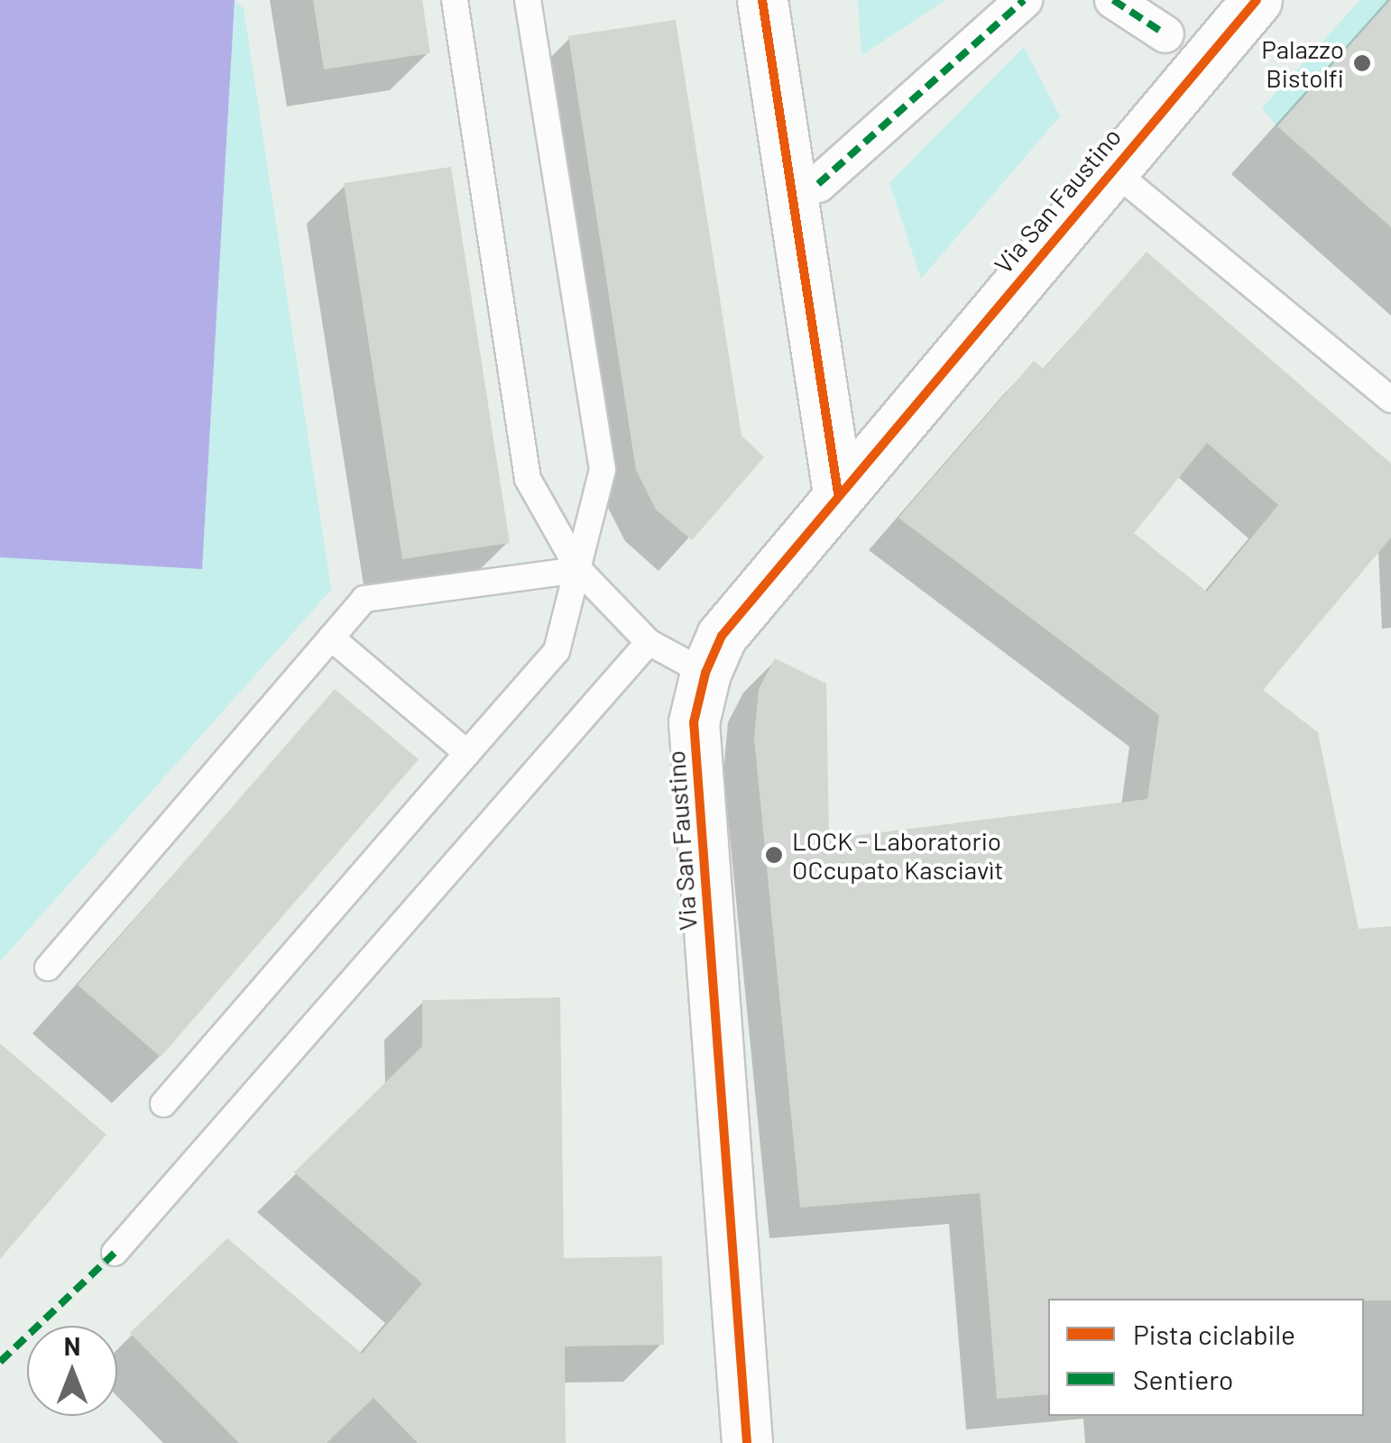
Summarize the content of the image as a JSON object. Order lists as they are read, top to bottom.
{
  "streets": {
    "street": ["Via San Faustino"]
  },
  "places": ["Palazzo Bistolfi", "LOCK - Laboratorio OCcupato Kasciavìt"],
  "legend": ["Pista ciclabile", "Sentiero"],
  "north": "top"
}
